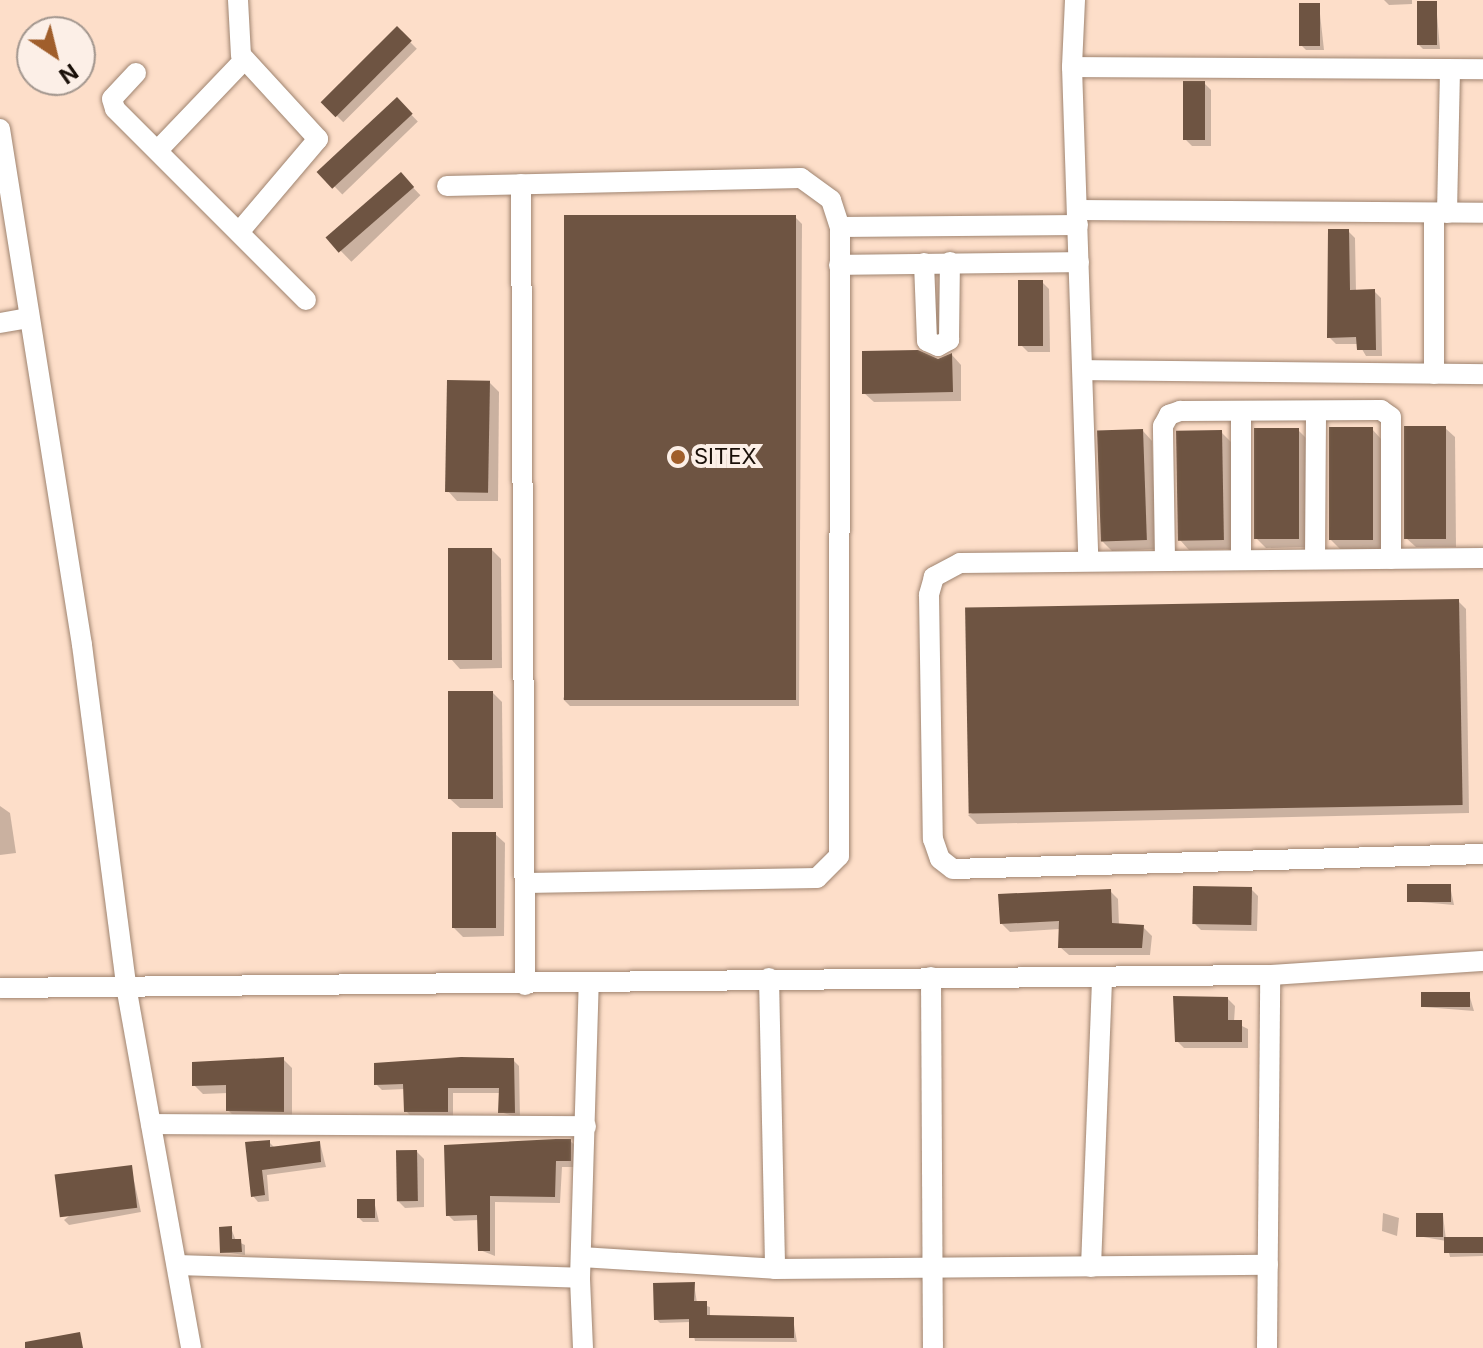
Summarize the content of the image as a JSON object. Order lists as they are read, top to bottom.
{
  "places": ["SITEX"],
  "north": "bottom right"
}
